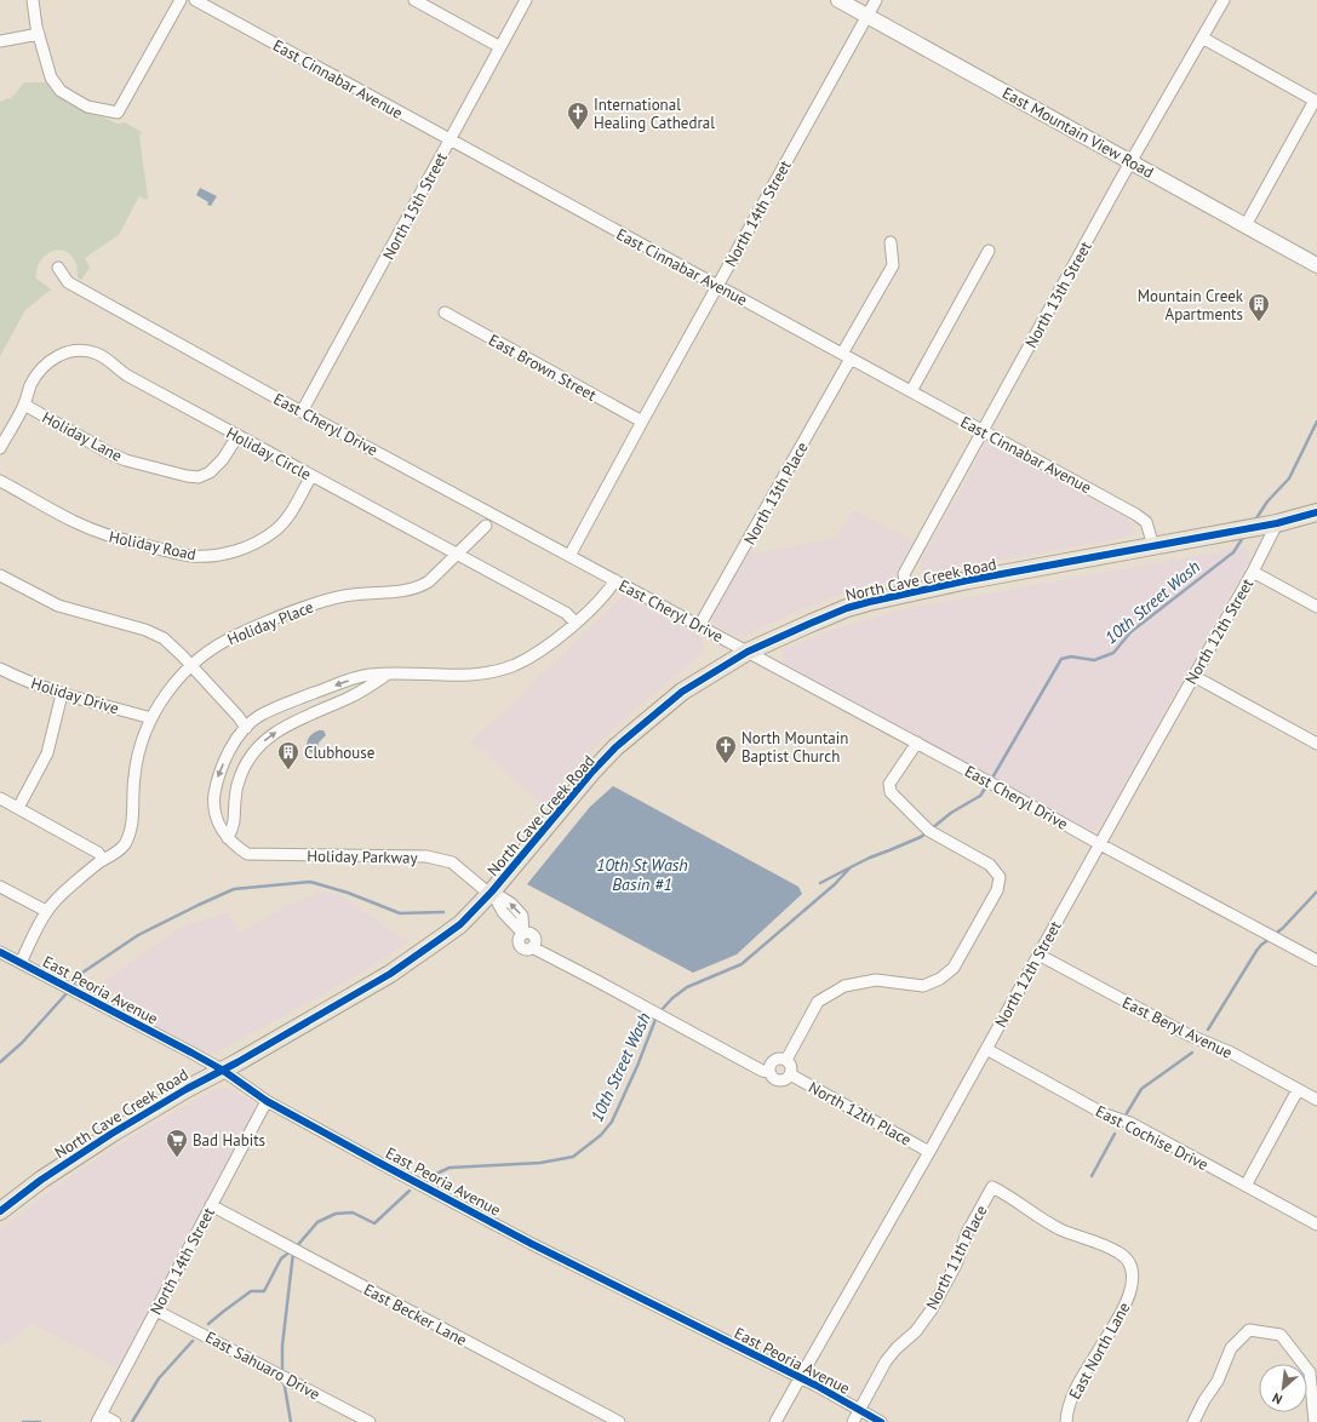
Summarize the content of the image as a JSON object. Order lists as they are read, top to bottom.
{
  "streets": {
    "main road": ["North Cave Creek Road"],
    "street": [
      "East Cinnabar Avenue",
      "East Mountain View Road",
      "North 15th Street",
      "North 14th Street",
      "North 13th Street",
      "East Brown Street",
      "East Cheryl Drive",
      "Holiday Lane",
      "Holiday Circle",
      "North 13th Place",
      "Holiday Road",
      "Holiday Place",
      "North 12th Street",
      "Holiday Drive",
      "Holiday Parkway",
      "East Peoria Avenue",
      "East Beryl Avenue",
      "North 12th Place",
      "East Cochise Drive",
      "North 11th Place",
      "East Becker Lane",
      "East North Lane",
      "East Sahuaro Drive"
    ]
  },
  "crossings": [
    ["East Cinnabar Avenue", "North 15th Street"],
    ["East Cinnabar Avenue", "North 14th Street"],
    ["East Cinnabar Avenue", "North 13th Street"],
    ["East Cinnabar Avenue", "North 13th Place"],
    ["East Cinnabar Avenue", "North Cave Creek Road"],
    ["East Mountain View Road", "North 14th Street"],
    ["East Mountain View Road", "North 13th Street"],
    ["North 15th Street", "East Cheryl Drive"],
    ["North 14th Street", "East Brown Street"],
    ["North 14th Street", "East Cheryl Drive"],
    ["North 14th Street", "East Peoria Avenue"],
    ["North 14th Street", "East Becker Lane"],
    ["North 14th Street", "East Sahuaro Drive"],
    ["North 13th Street", "North Cave Creek Road"],
    ["East Cheryl Drive", "North 13th Place"],
    ["East Cheryl Drive", "North Cave Creek Road"],
    ["East Cheryl Drive", "North 12th Street"],
    ["East Cheryl Drive", "Holiday Parkway"],
    ["Holiday Lane", "Holiday Circle"],
    ["Holiday Circle", "Holiday Road"],
    ["Holiday Circle", "Holiday Place"],
    ["Holiday Circle", "Holiday Parkway"],
    ["North Cave Creek Road", "North 12th Street"],
    ["North Cave Creek Road", "Holiday Parkway"],
    ["North Cave Creek Road", "East Peoria Avenue"],
    ["Holiday Place", "Holiday Drive"],
    ["Holiday Place", "East Peoria Avenue"],
    ["North 12th Street", "East Peoria Avenue"],
    ["North 12th Street", "East Beryl Avenue"],
    ["North 12th Street", "North 12th Place"],
    ["North 12th Street", "East Cochise Drive"],
    ["Holiday Parkway", "North 12th Place"],
    ["East Peoria Avenue", "North 11th Place"],
    ["North 11th Place", "East North Lane"]
  ],
  "water": ["10th Street Wash", "10th St Wash Basin #1"],
  "places": {
    "church": ["International Healing Cathedral", "North Mountain Baptist Church"],
    "building": ["Mountain Creek Apartments", "Clubhouse"],
    "supermarket": ["Bad Habits"]
  },
  "north": "bottom left"
}
